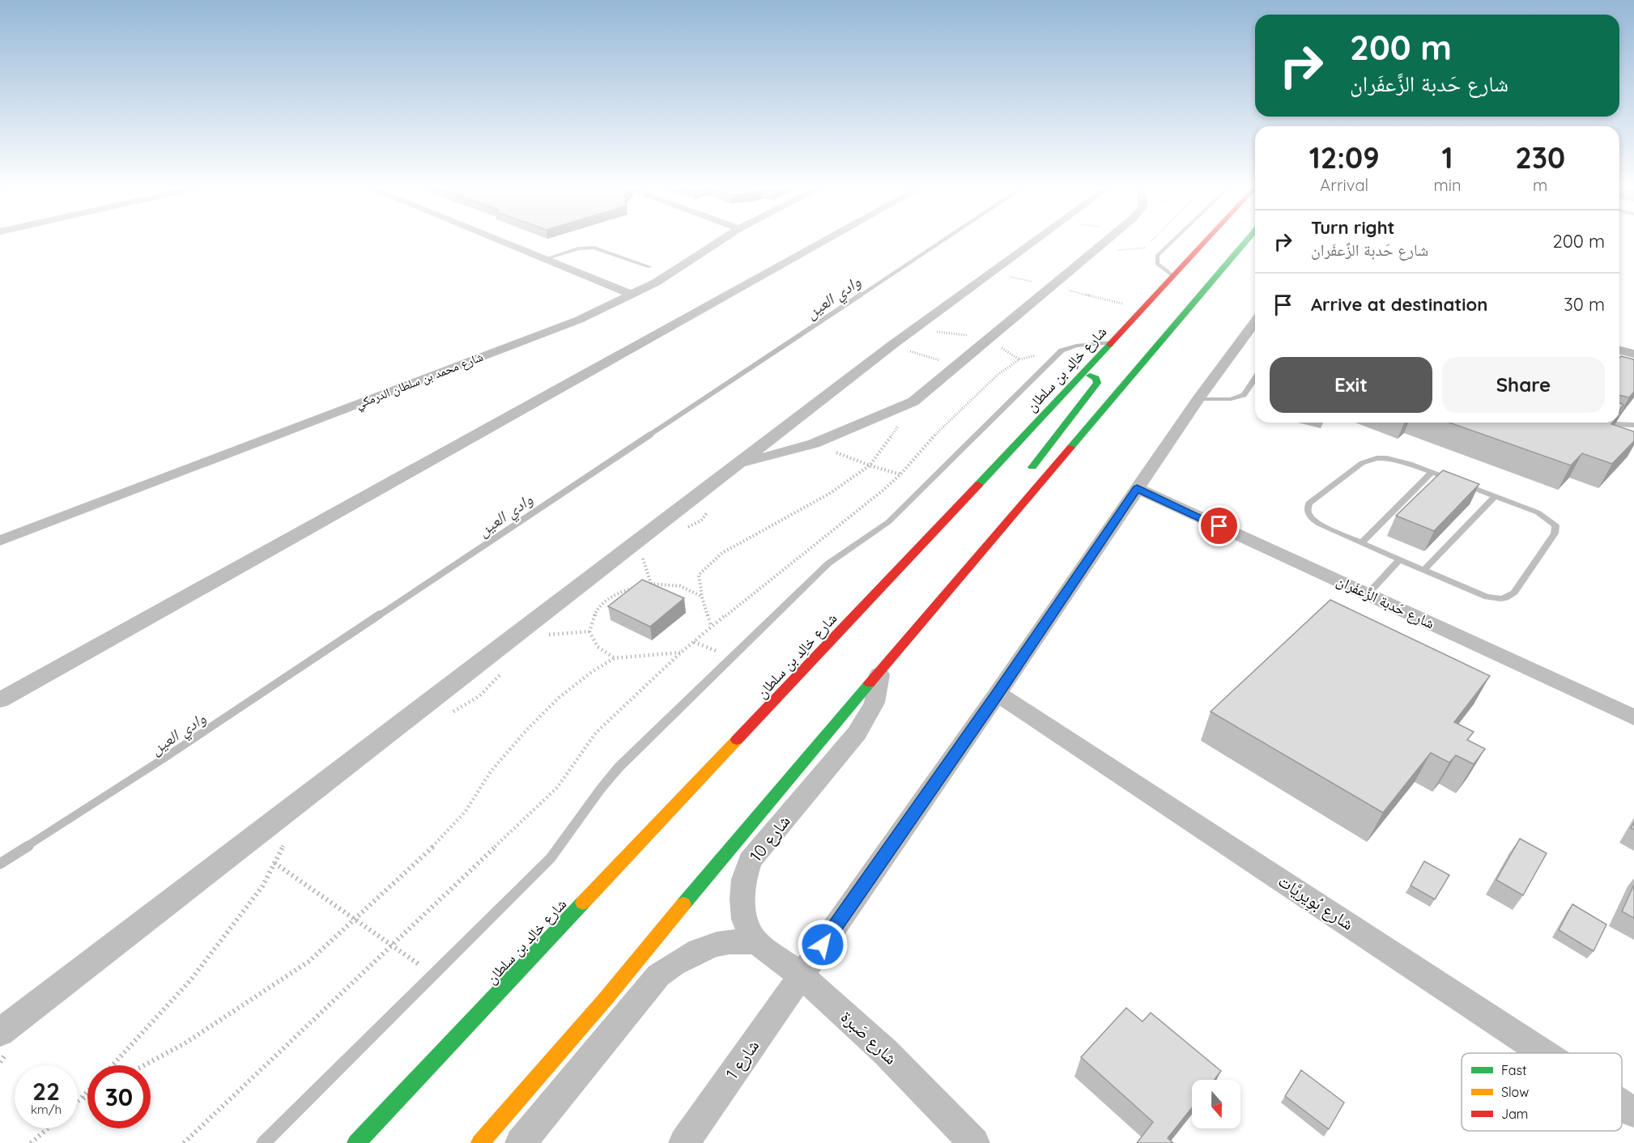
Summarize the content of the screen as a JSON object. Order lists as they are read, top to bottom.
{
  "streets": {
    "main road": ["شارع خالِد بن سلطان"],
    "street": [
      "شارع محمد بن سلطان الدرمكي",
      "شارع حَدبة الزَّعفَران",
      "شارع 10",
      "شارع بُوِيريَّات",
      "شارع صَبرة",
      "شارع 1"
    ]
  },
  "crossings": [
    ["شارع حَدبة الزَّعفَران", "شارع 1"],
    ["شارع 10", "شارع صَبرة"],
    ["شارع بُوِيريَّات", "شارع 1"],
    ["شارع صَبرة", "شارع 1"]
  ],
  "water": ["وادي العين"],
  "legend": ["Fast", "Slow", "Jam"],
  "north": "bottom",
  "page": {
    "turn": ["200 m", "شارع حَدبة الزَّعفَران"],
    "eta": [
      "12:09",
      "Arrival",
      "1",
      "min",
      "230",
      "m"
    ],
    "list": [
      {
        "name": "Turn right",
        "note": "شارع حَدبة الزَّعفَران",
        "value": "200 m"
      },
      {
        "name": "Arrive at destination",
        "value": "30 m"
      }
    ],
    "buttons": ["Exit", "Share"],
    "speed": "22 km/h",
    "limit": "30"
  }
}
